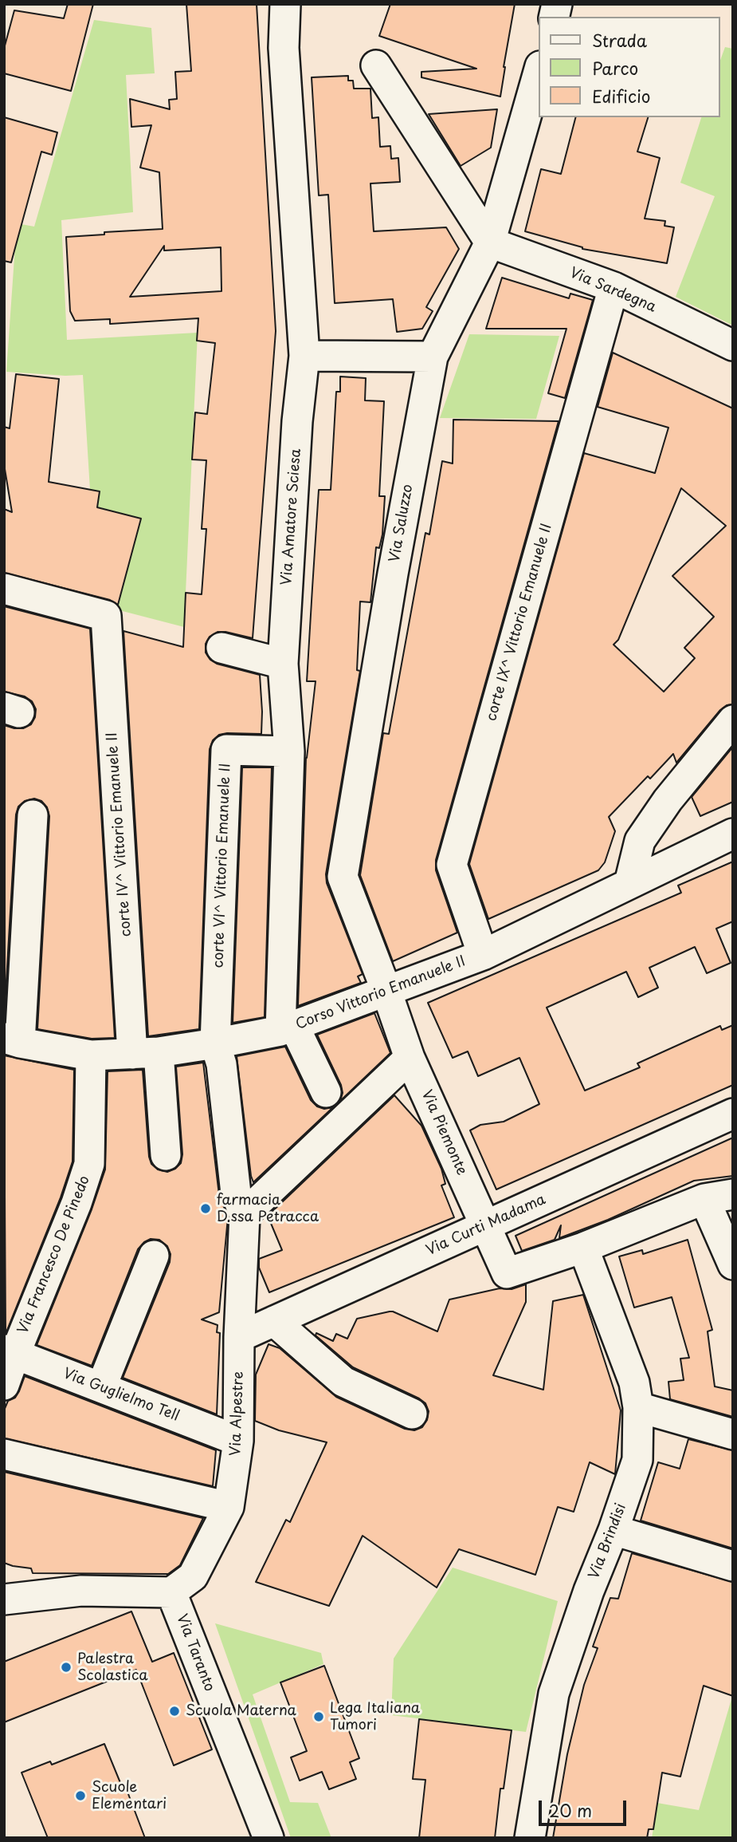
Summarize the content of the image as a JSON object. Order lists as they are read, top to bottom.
{
  "streets": {
    "street": [
      "Via Sardegna",
      "Via Amatore Sciesa",
      "Via Saluzzo",
      "corte IX^ Vittorio Emanuele II",
      "corte IV^ Vittorio Emanuele II",
      "corte VI^ Vittorio Emanuele II",
      "Corso Vittorio Emanuele II",
      "Via Piemonte",
      "Via Curti Madama",
      "Via Francesco De Pinedo",
      "Via Guglielmo Tell",
      "Via Alpestre",
      "Via Brindisi",
      "Via Taranto"
    ]
  },
  "crossings": [
    ["Via Sardegna", "Via Saluzzo"],
    ["Via Sardegna", "corte IX^ Vittorio Emanuele II"],
    ["Via Amatore Sciesa", "corte VI^ Vittorio Emanuele II"],
    ["Via Amatore Sciesa", "Corso Vittorio Emanuele II"],
    ["Via Saluzzo", "Corso Vittorio Emanuele II"],
    ["Via Saluzzo", "Via Piemonte"],
    ["corte IX^ Vittorio Emanuele II", "Corso Vittorio Emanuele II"],
    ["corte IV^ Vittorio Emanuele II", "Corso Vittorio Emanuele II"],
    ["corte VI^ Vittorio Emanuele II", "Corso Vittorio Emanuele II"],
    ["corte VI^ Vittorio Emanuele II", "Via Alpestre"],
    ["Corso Vittorio Emanuele II", "Via Piemonte"],
    ["Corso Vittorio Emanuele II", "Via Francesco De Pinedo"],
    ["Corso Vittorio Emanuele II", "Via Alpestre"],
    ["Via Piemonte", "Via Curti Madama"],
    ["Via Piemonte", "Via Brindisi"],
    ["Via Curti Madama", "Via Alpestre"],
    ["Via Francesco De Pinedo", "Via Guglielmo Tell"],
    ["Via Guglielmo Tell", "Via Alpestre"],
    ["Via Alpestre", "Via Taranto"]
  ],
  "places": [
    "farmacia D.ssa Petracca",
    "Palestra Scolastica",
    "Scuola Materna",
    "Lega Italiana Tumori",
    "Scuole Elementari"
  ],
  "legend": ["Strada", "Parco", "Edificio"],
  "scale_bar": "20 m"
}
